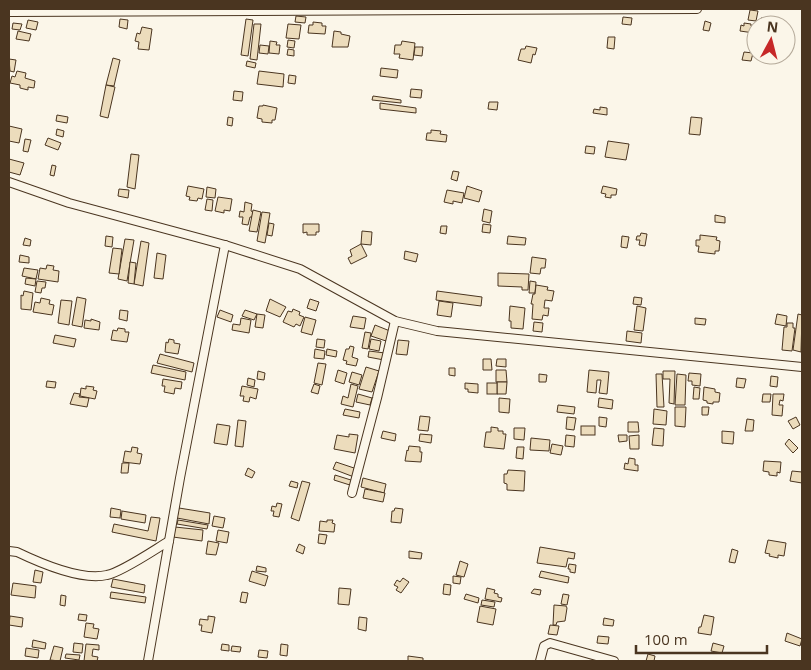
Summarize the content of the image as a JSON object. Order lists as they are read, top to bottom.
{
  "scale_bar": "100 m",
  "north": "top"
}
